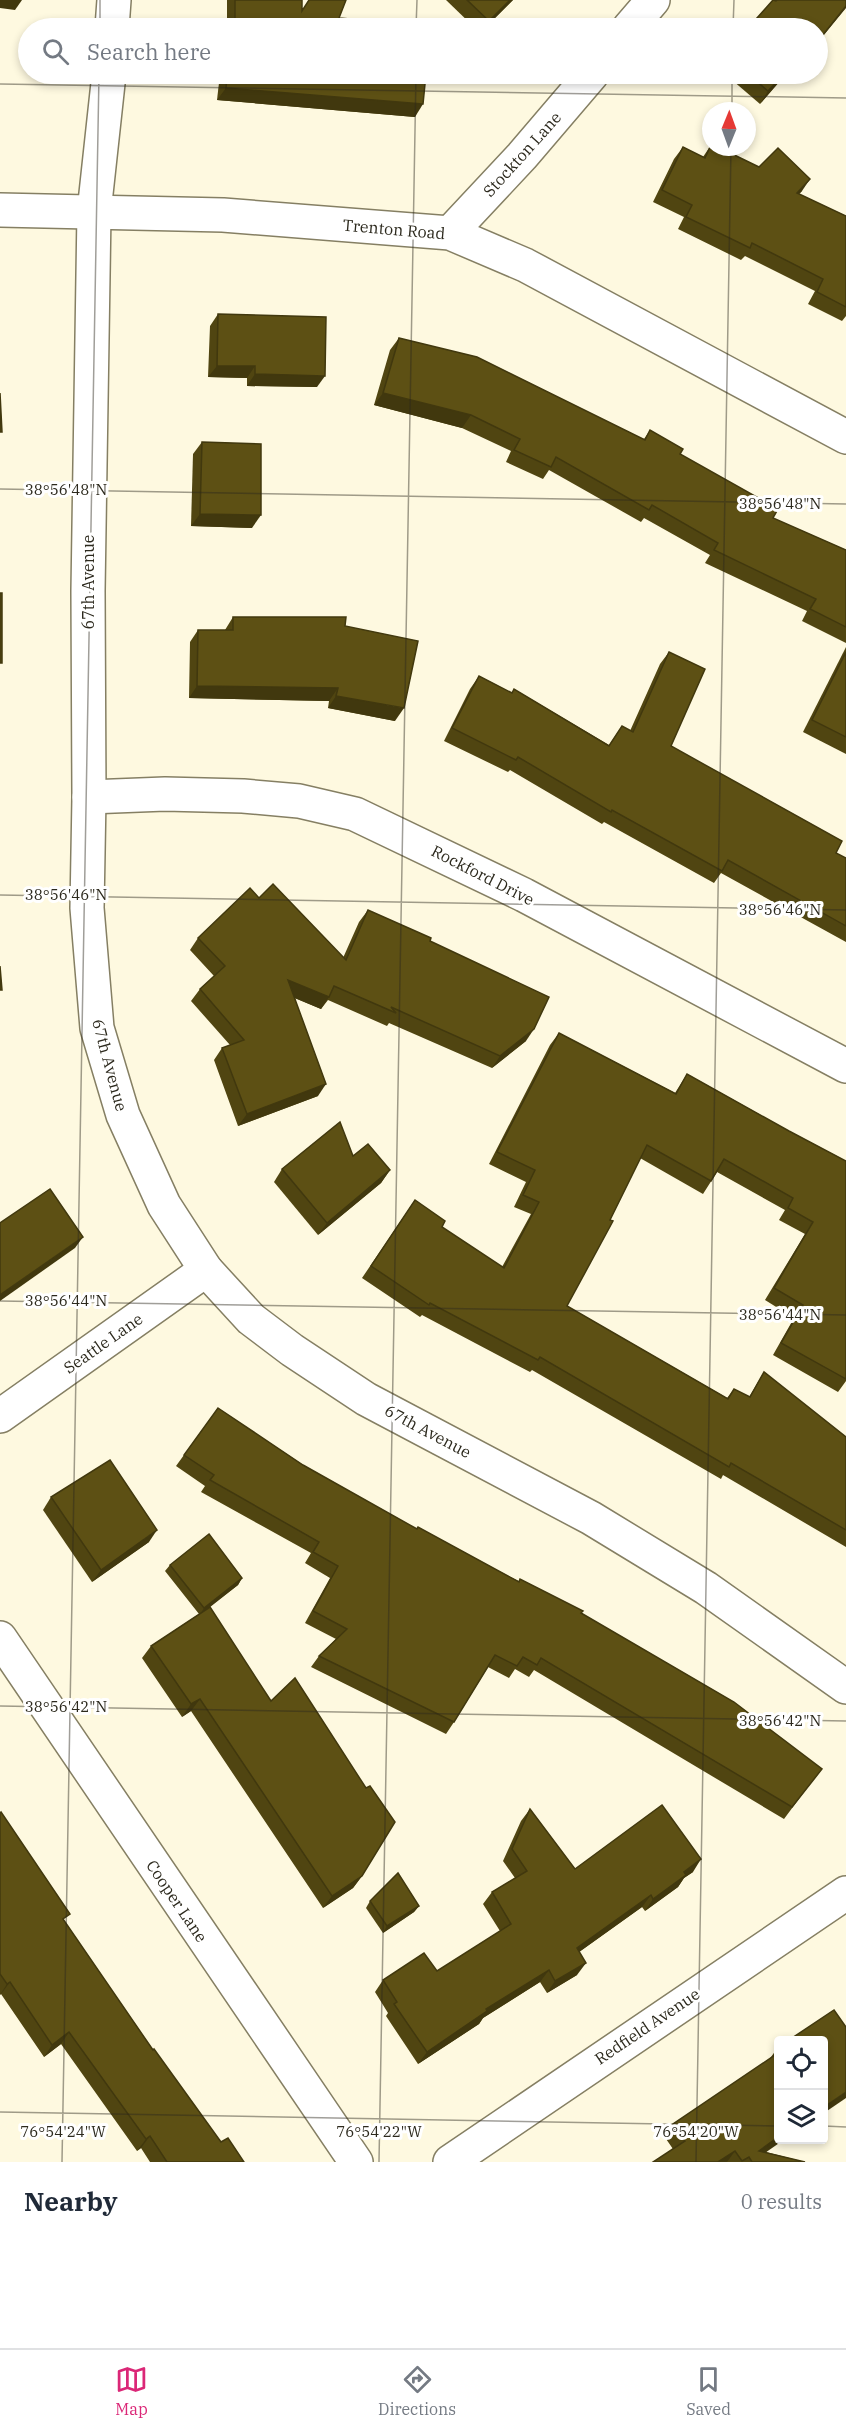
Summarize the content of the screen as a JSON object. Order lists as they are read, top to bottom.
{
  "streets": {
    "street": [
      "Stockton Lane",
      "Trenton Road",
      "67th Avenue",
      "Rockford Drive",
      "Seattle Lane",
      "Cooper Lane",
      "Redfield Avenue"
    ]
  },
  "crossings": [
    ["Stockton Lane", "Trenton Road"],
    ["Trenton Road", "67th Avenue"],
    ["67th Avenue", "Rockford Drive"],
    ["67th Avenue", "Seattle Lane"]
  ],
  "north": "top",
  "page": {
    "search": "Search here",
    "heading": ["Nearby", "0 results"],
    "nav": ["Map", "Directions", "Saved"]
  },
  "coordinates": [
    "38°56'48\"N",
    "38°56'46\"N",
    "38°56'44\"N",
    "38°56'42\"N",
    "76°54'24\"W",
    "76°54'22\"W",
    "76°54'20\"W"
  ]
}
